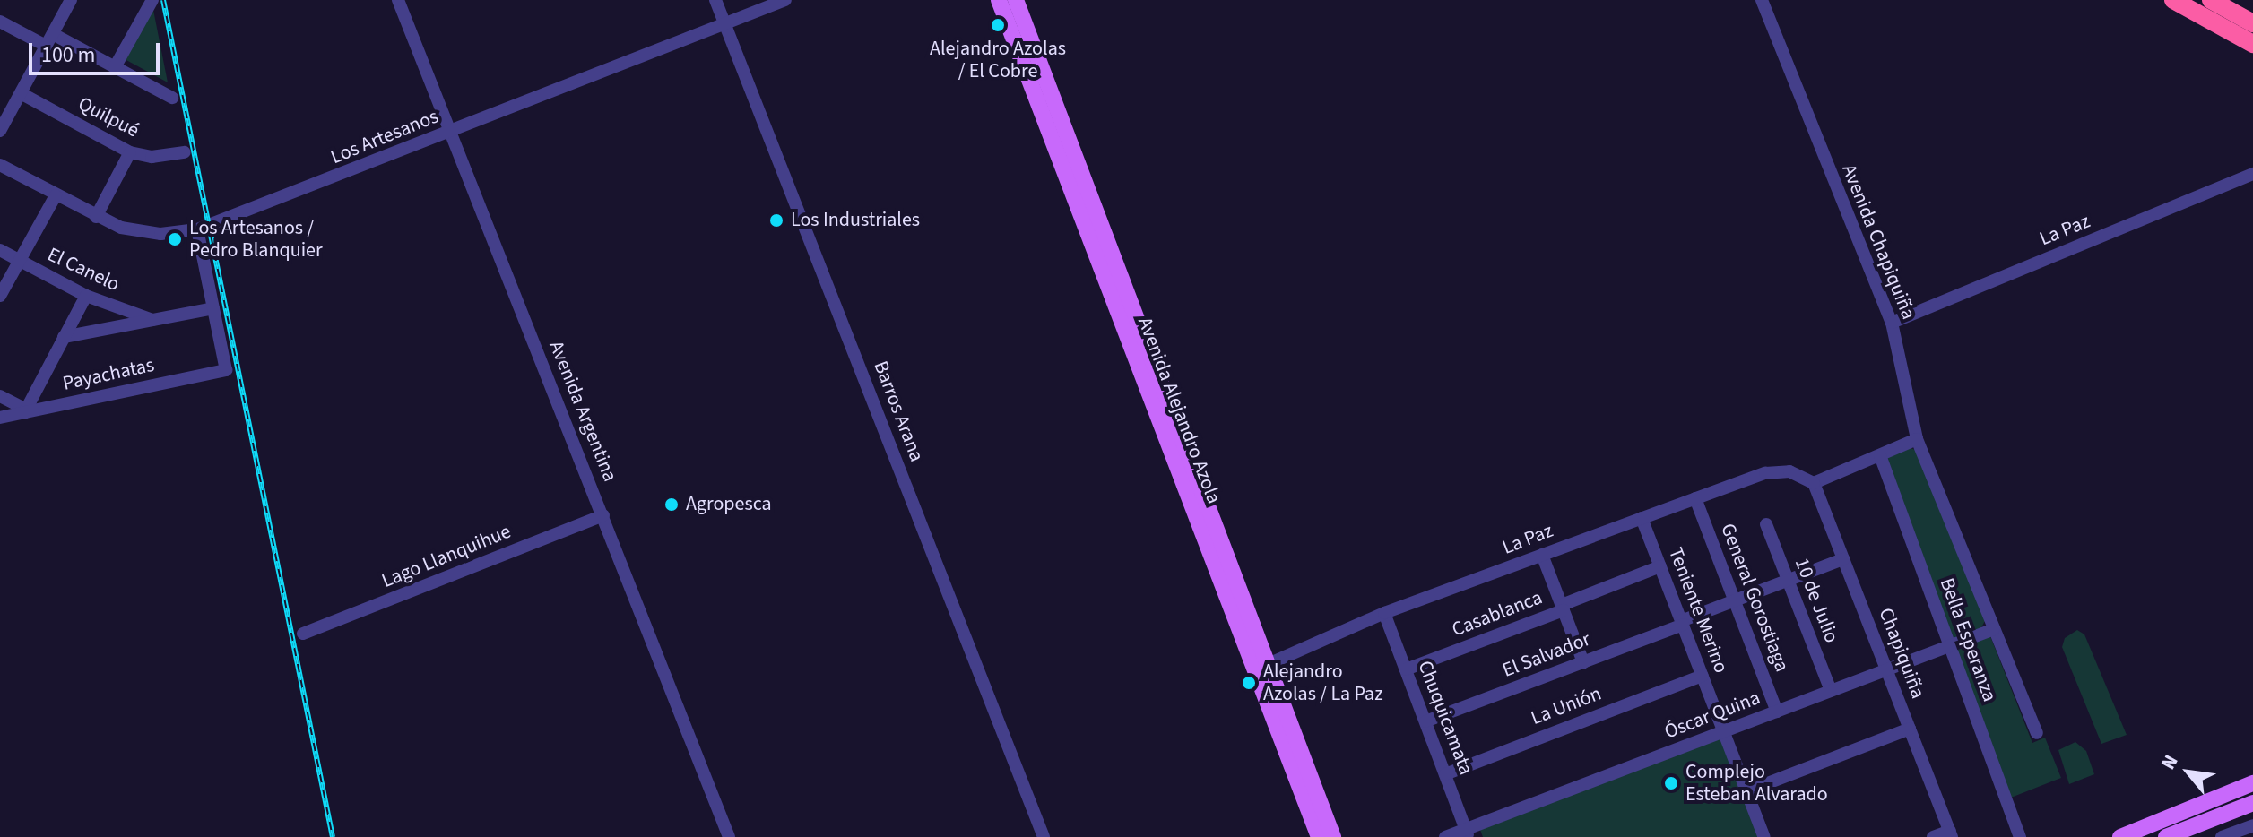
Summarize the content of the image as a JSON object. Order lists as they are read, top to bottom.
{
  "streets": {
    "main road": ["Avenida Alejandro Azola"],
    "street": [
      "Quilpué",
      "Los Artesanos",
      "La Paz",
      "Avenida Chapiquiña",
      "El Canelo",
      "Payachatas",
      "Avenida Argentina",
      "Barros Arana",
      "Lago Llanquihue",
      "General Gorostiaga",
      "10 de Julio",
      "Teniente Merino",
      "Casablanca",
      "Bella Esperanza",
      "Chapiquiña",
      "El Salvador",
      "La Unión",
      "Óscar Quina",
      "Chuquicamata"
    ]
  },
  "crossings": [
    ["Los Artesanos", "Avenida Argentina"],
    ["Los Artesanos", "Barros Arana"],
    ["La Paz", "Avenida Chapiquiña"],
    ["La Paz", "Avenida Alejandro Azola"],
    ["La Paz", "General Gorostiaga"],
    ["La Paz", "Teniente Merino"],
    ["La Paz", "Chapiquiña"],
    ["La Paz", "Chuquicamata"],
    ["Avenida Chapiquiña", "Bella Esperanza"],
    ["Avenida Argentina", "Lago Llanquihue"],
    ["General Gorostiaga", "El Salvador"],
    ["General Gorostiaga", "Óscar Quina"],
    ["10 de Julio", "El Salvador"],
    ["10 de Julio", "Óscar Quina"],
    ["Teniente Merino", "Casablanca"],
    ["Teniente Merino", "El Salvador"],
    ["Teniente Merino", "La Unión"],
    ["Teniente Merino", "Óscar Quina"],
    ["Casablanca", "Chuquicamata"],
    ["Bella Esperanza", "Óscar Quina"],
    ["Chapiquiña", "El Salvador"],
    ["Chapiquiña", "Óscar Quina"],
    ["El Salvador", "Chuquicamata"],
    ["La Unión", "Chuquicamata"],
    ["Óscar Quina", "Chuquicamata"]
  ],
  "places": [
    "Alejandro Azolas / El Cobre",
    "Los Industriales",
    "Los Artesanos / Pedro Blanquier",
    "Agropesca",
    "Alejandro Azolas / La Paz",
    "Complejo Esteban Alvarado"
  ],
  "scale_bar": "100 m",
  "north": "top left"
}
